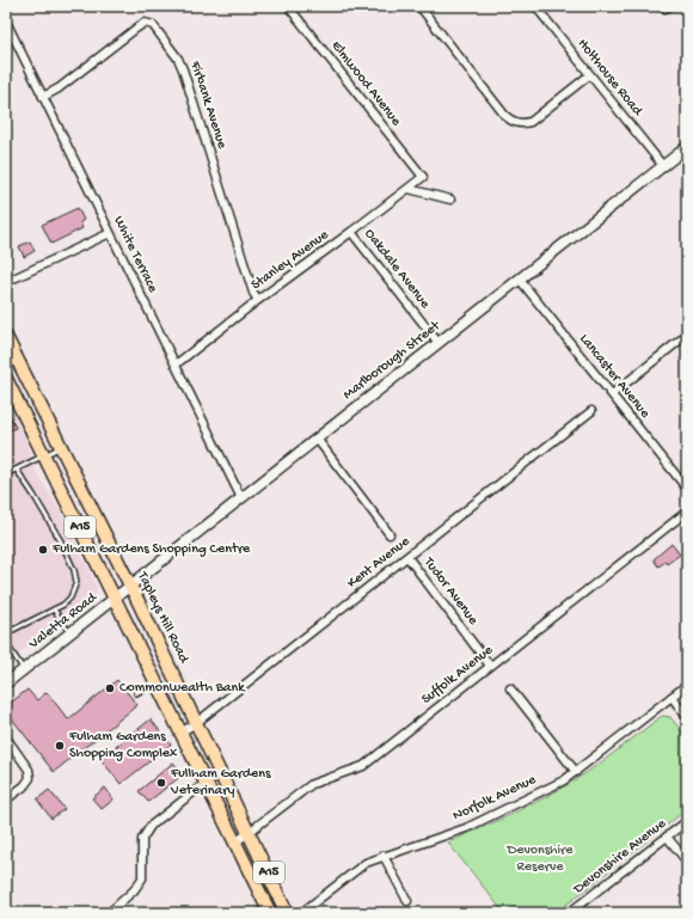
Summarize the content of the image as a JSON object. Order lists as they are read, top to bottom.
{
  "streets": {
    "main road": ["A15", "Tapleys Hill Road"],
    "street": [
      "Holthouse Road",
      "Elmwood Avenue",
      "Firbank Avenue",
      "White Terrace",
      "Stanley Avenue",
      "Oakdale Avenue",
      "Marlborough Street",
      "Lancaster Avenue",
      "Kent Avenue",
      "Tudor Avenue",
      "Valetta Road",
      "Suffolk Avenue",
      "Norfolk Avenue",
      "Devonshire Avenue"
    ]
  },
  "crossings": [
    ["Holthouse Road", "Marlborough Street"],
    ["Elmwood Avenue", "Stanley Avenue"],
    ["Firbank Avenue", "White Terrace"],
    ["Firbank Avenue", "Stanley Avenue"],
    ["White Terrace", "Stanley Avenue"],
    ["White Terrace", "Marlborough Street"],
    ["Stanley Avenue", "Oakdale Avenue"],
    ["Oakdale Avenue", "Marlborough Street"],
    ["Marlborough Street", "Lancaster Avenue"],
    ["Marlborough Street", "A15"],
    ["Marlborough Street", "Tapleys Hill Road"],
    ["Marlborough Street", "Valetta Road"],
    ["A15", "Kent Avenue"],
    ["A15", "Valetta Road"],
    ["A15", "Suffolk Avenue"],
    ["Kent Avenue", "Tudor Avenue"],
    ["Kent Avenue", "Tapleys Hill Road"],
    ["Tudor Avenue", "Suffolk Avenue"],
    ["Tapleys Hill Road", "Suffolk Avenue"]
  ],
  "parks": ["Devonshire Reserve"],
  "places": [
    "Fulham Gardens Shopping Centre",
    "Commonwealth Bank",
    "Fulham Gardens Shopping Complex",
    "Fullham Gardens Veterinary"
  ]
}
